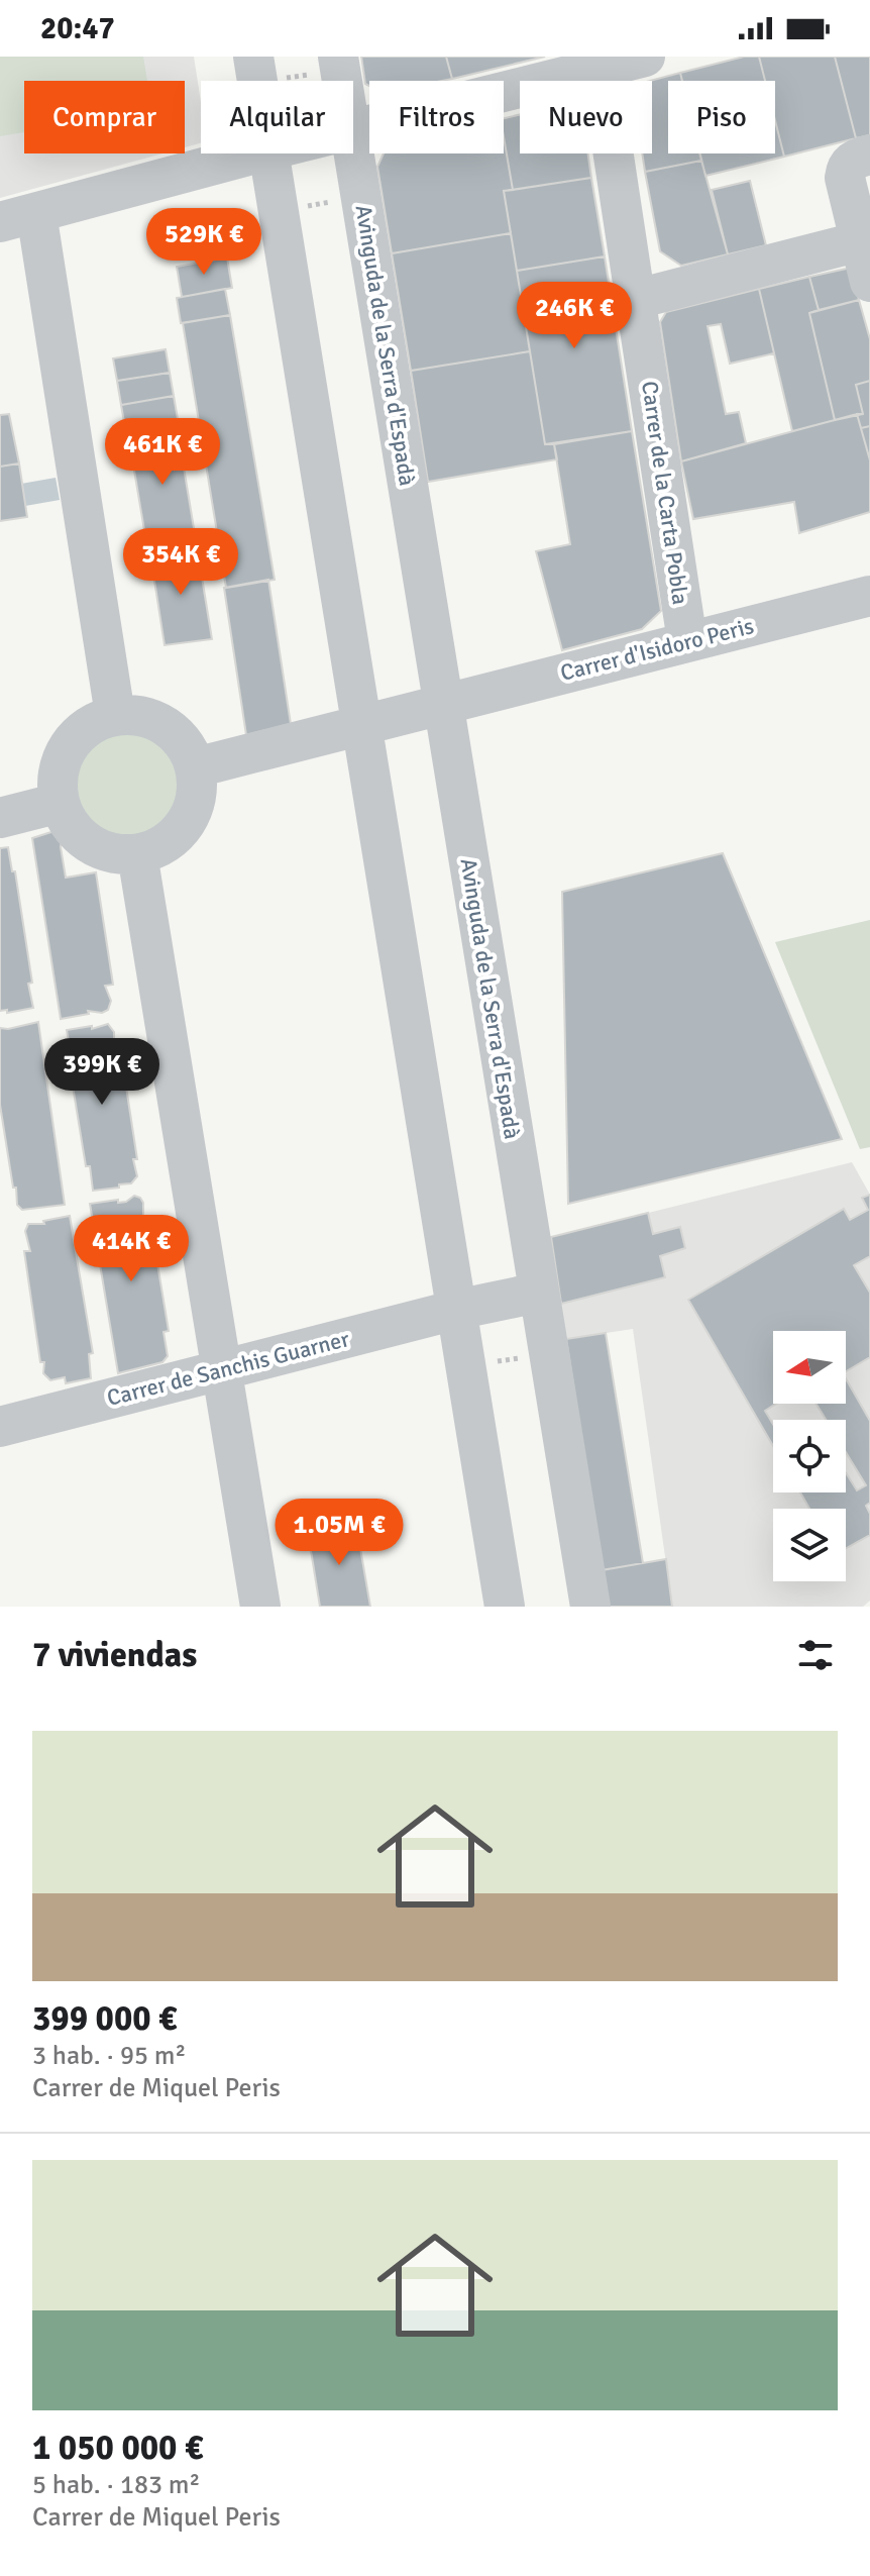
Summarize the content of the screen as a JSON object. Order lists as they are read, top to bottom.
{
  "streets": {
    "street": [
      "Avinguda de la Serra d'Espadà",
      "Carrer de la Carta Pobla",
      "Carrer d'Isidoro Peris",
      "Carrer de Sanchis Guarner"
    ]
  },
  "crossings": [
    ["Avinguda de la Serra d'Espadà", "Carrer d'Isidoro Peris"],
    ["Carrer de la Carta Pobla", "Carrer d'Isidoro Peris"]
  ],
  "north": "left",
  "page": {
    "status": "20:47",
    "chip": [
      "Comprar",
      "Alquilar",
      "Filtros",
      "Nuevo",
      "Piso"
    ],
    "price": [
      "529K €",
      "246K €",
      "461K €",
      "354K €",
      "399K €",
      "414K €",
      "1.05M €"
    ],
    "heading": "7 viviendas",
    "list": [
      {
        "name": "399 000 €",
        "note": "3 hab. · 95 m² · Carrer de Miquel Peris"
      },
      {
        "name": "1 050 000 €",
        "note": "5 hab. · 183 m² · Carrer de Miquel Peris"
      }
    ]
  }
}
